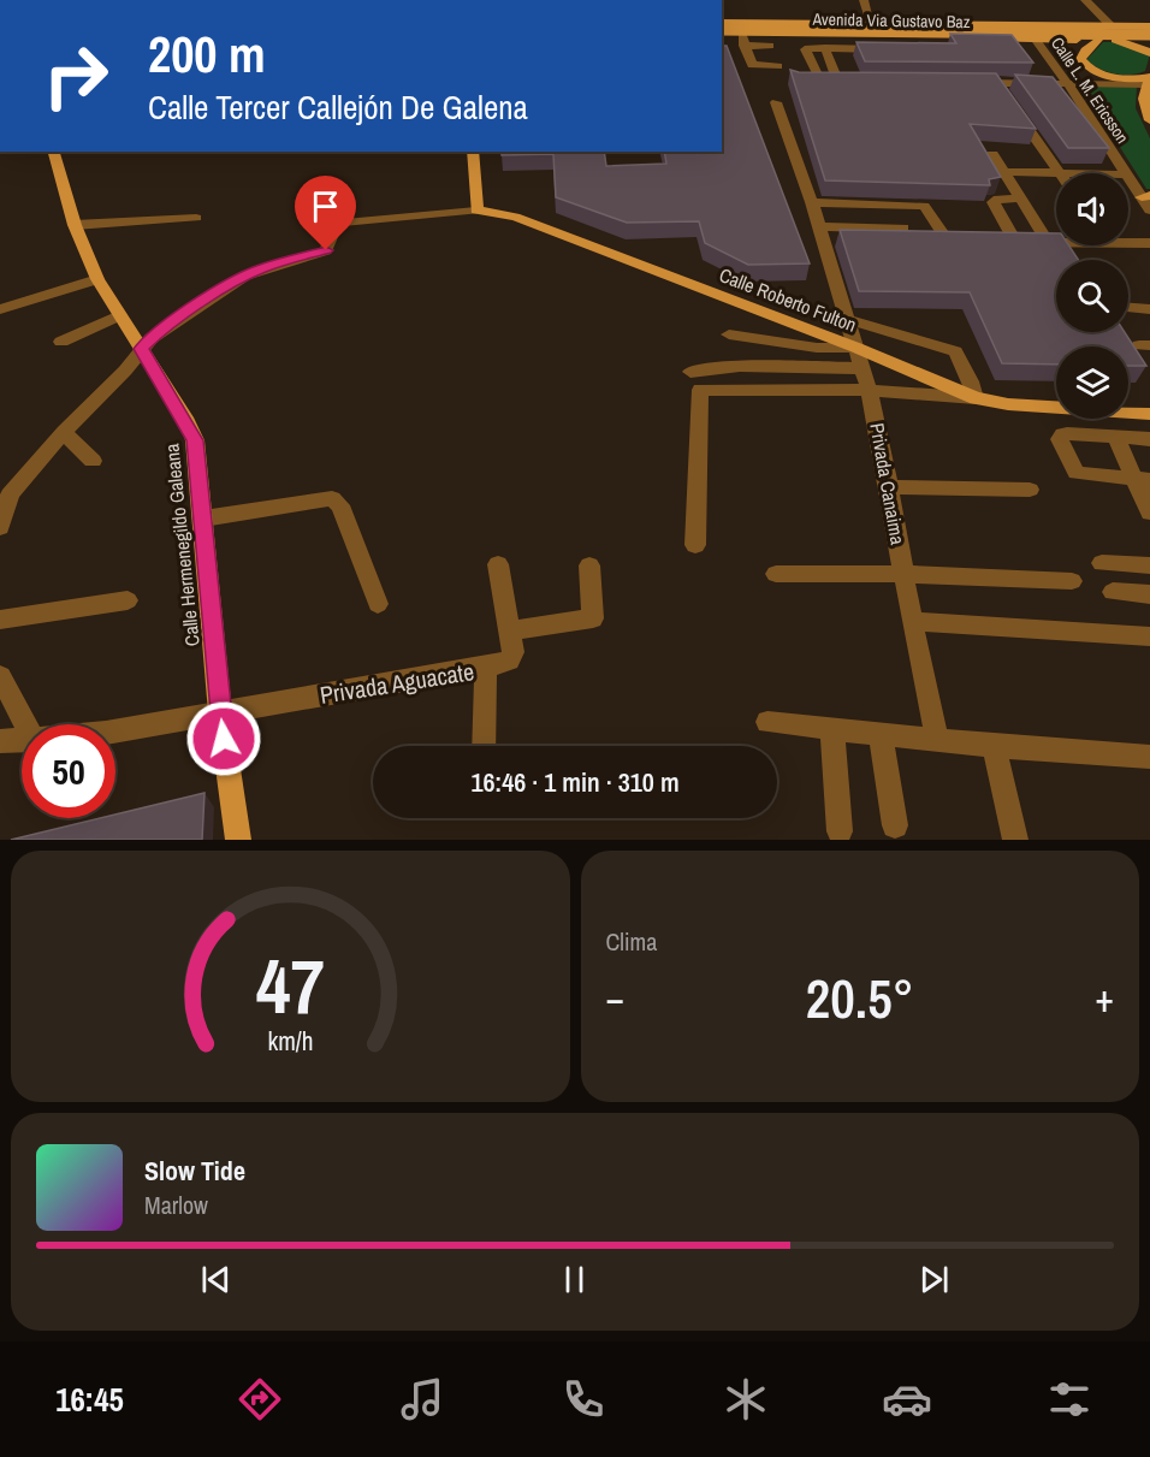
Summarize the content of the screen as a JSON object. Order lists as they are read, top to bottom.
{
  "streets": {
    "main road": ["Avenida Via Gustavo Baz", "Calle Roberto Fulton", "Calle Hermenegildo Galeana"],
    "street": ["Calle L. M. Ericsson", "Privada Canaima", "Privada Aguacate"]
  },
  "crossings": [
    ["Avenida Via Gustavo Baz", "Calle L. M. Ericsson"],
    ["Calle Roberto Fulton", "Privada Canaima"],
    ["Calle Hermenegildo Galeana", "Privada Aguacate"]
  ],
  "page": {
    "turn": ["200 m", "Calle Tercer Callejón De Galena"],
    "limit": "50",
    "trip": "16:46 · 1 min · 310 m",
    "tile": "Clima",
    "heat": ["−", "20.5°", "+"],
    "song": ["Slow Tide", "Marlow"],
    "tabs": "16:45",
    "gauge": ["47", "km/h"]
  }
}
